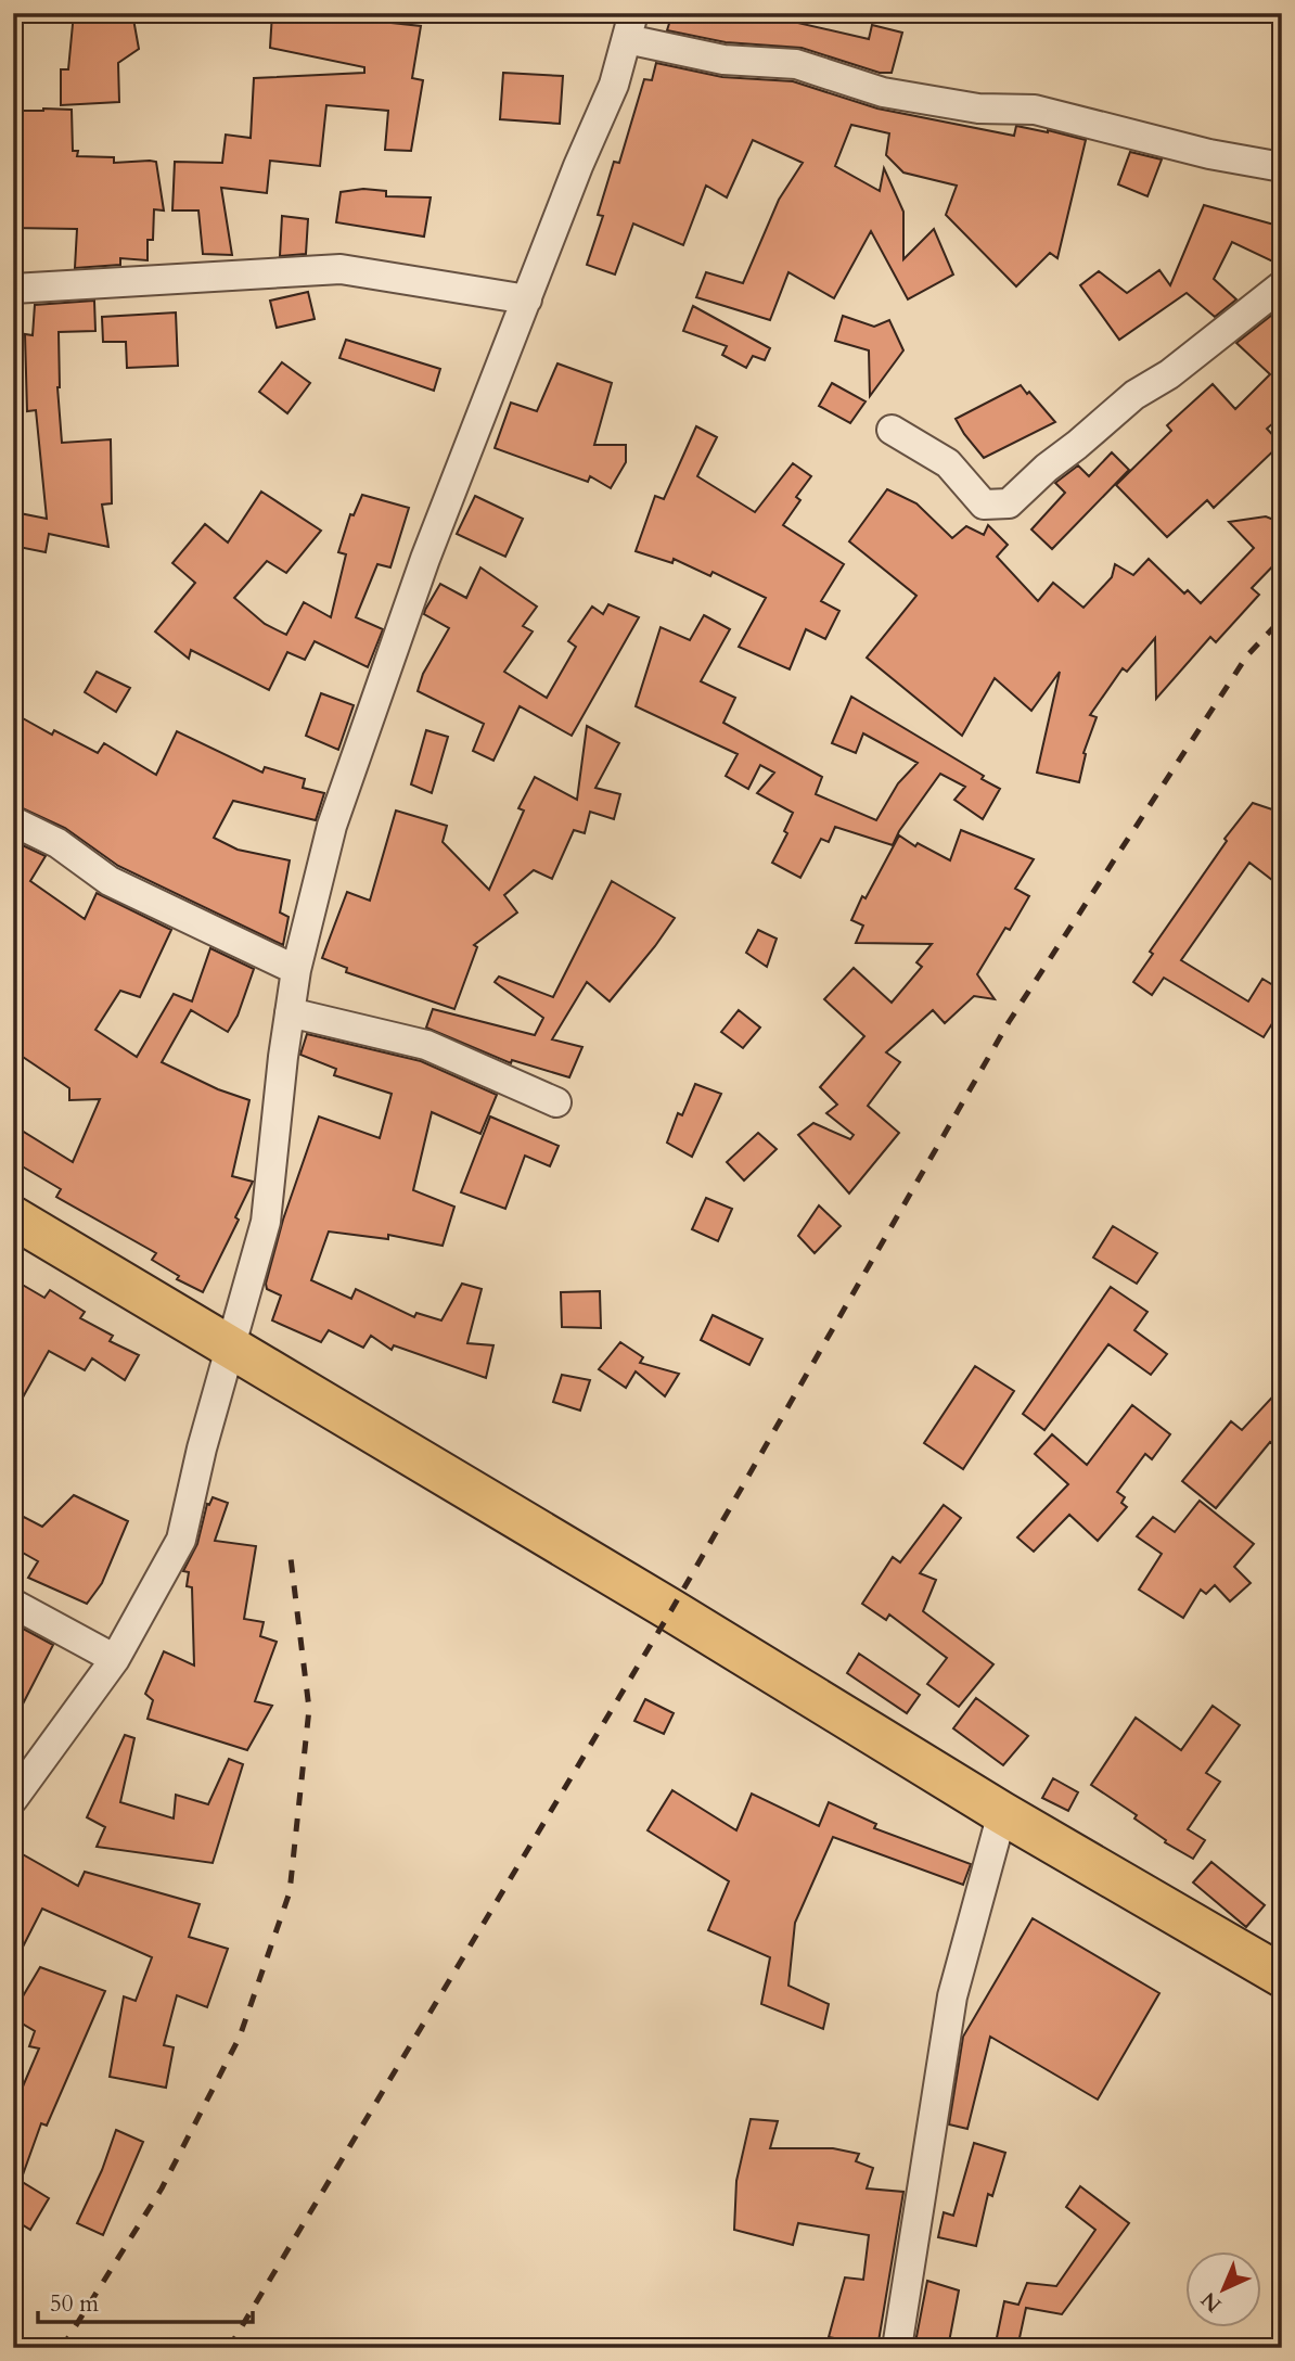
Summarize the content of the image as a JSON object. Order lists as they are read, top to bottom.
{
  "scale_bar": "50 m",
  "north": "bottom left"
}
